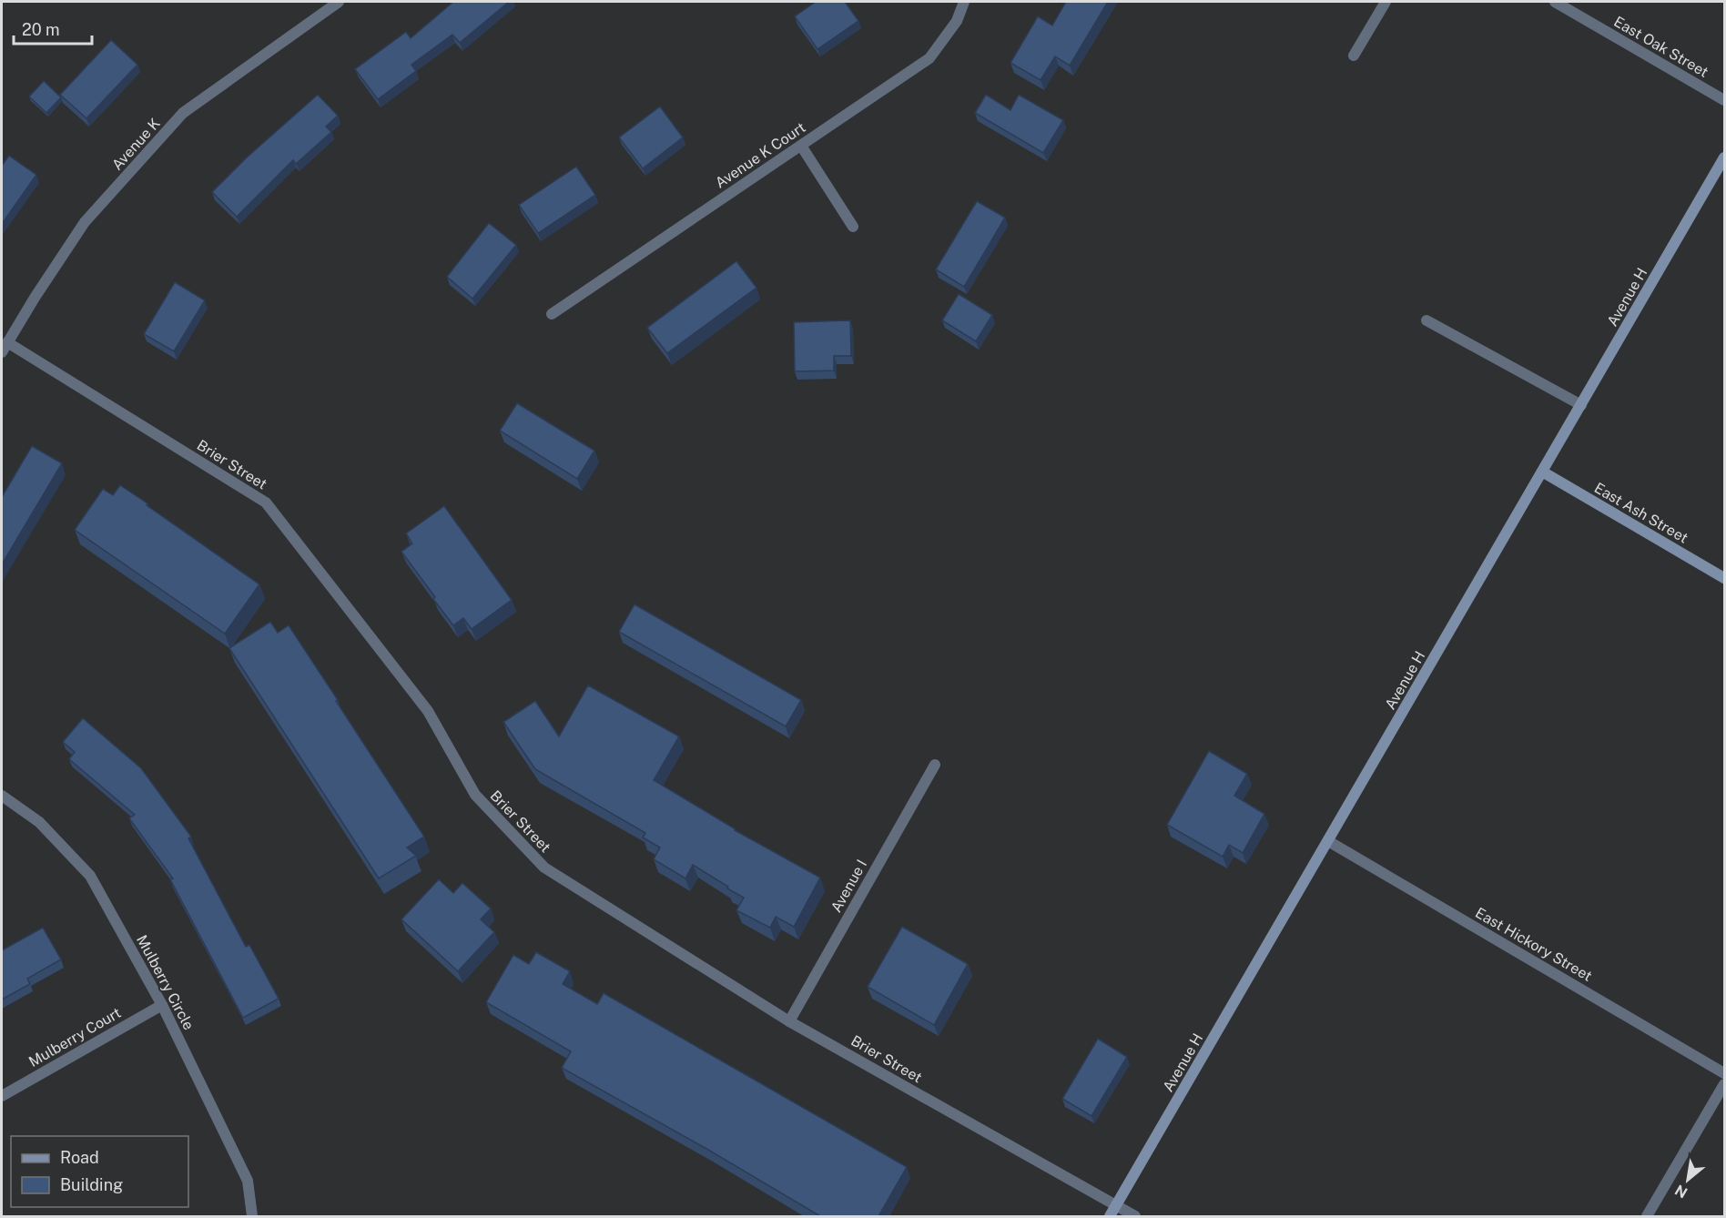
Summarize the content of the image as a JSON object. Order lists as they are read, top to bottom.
{
  "streets": {
    "street": [
      "East Oak Street",
      "Avenue K",
      "Avenue K Court",
      "Avenue H",
      "Brier Street",
      "East Ash Street",
      "Avenue I",
      "East Hickory Street",
      "Mulberry Circle",
      "Mulberry Court"
    ]
  },
  "crossings": [
    ["Avenue K", "Brier Street"],
    ["Avenue H", "Brier Street"],
    ["Avenue H", "East Ash Street"],
    ["Avenue H", "East Hickory Street"],
    ["Brier Street", "Avenue I"],
    ["Mulberry Circle", "Mulberry Court"]
  ],
  "legend": ["Road", "Building"],
  "scale_bar": "20 m",
  "north": "bottom left"
}
